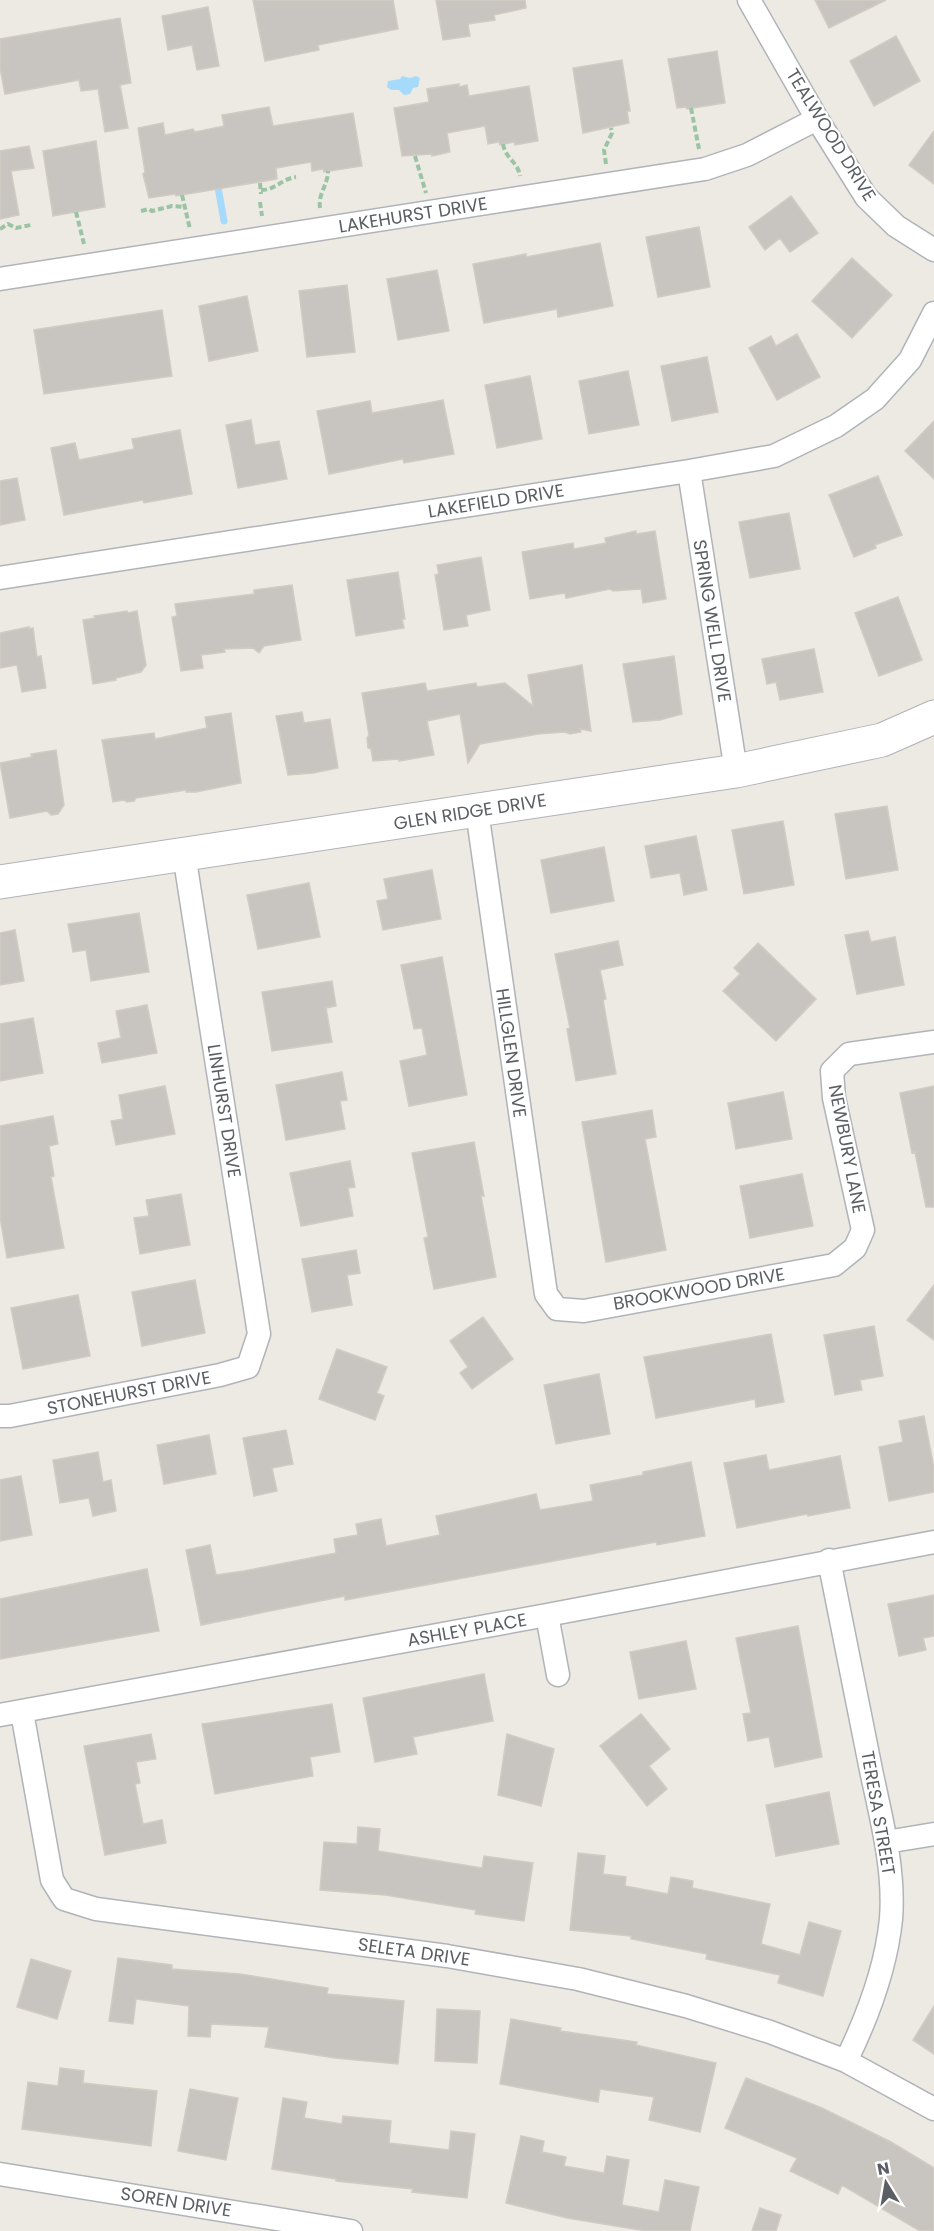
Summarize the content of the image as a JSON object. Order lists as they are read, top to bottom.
{
  "streets": {
    "street": [
      "TEALWOOD DRIVE",
      "LAKEHURST DRIVE",
      "LAKEFIELD DRIVE",
      "SPRING WELL DRIVE",
      "GLEN RIDGE DRIVE",
      "HILLGLEN DRIVE",
      "LINHURST DRIVE",
      "NEWBURY LANE",
      "BROOKWOOD DRIVE",
      "STONEHURST DRIVE",
      "ASHLEY PLACE",
      "TERESA STREET",
      "SELETA DRIVE",
      "SOREN DRIVE"
    ]
  },
  "crossings": [
    ["TEALWOOD DRIVE", "LAKEHURST DRIVE"],
    ["LAKEFIELD DRIVE", "SPRING WELL DRIVE"],
    ["SPRING WELL DRIVE", "GLEN RIDGE DRIVE"],
    ["GLEN RIDGE DRIVE", "HILLGLEN DRIVE"],
    ["GLEN RIDGE DRIVE", "LINHURST DRIVE"],
    ["HILLGLEN DRIVE", "BROOKWOOD DRIVE"],
    ["LINHURST DRIVE", "STONEHURST DRIVE"],
    ["NEWBURY LANE", "BROOKWOOD DRIVE"],
    ["ASHLEY PLACE", "TERESA STREET"],
    ["ASHLEY PLACE", "SELETA DRIVE"],
    ["TERESA STREET", "SELETA DRIVE"]
  ],
  "north": "top"
}
